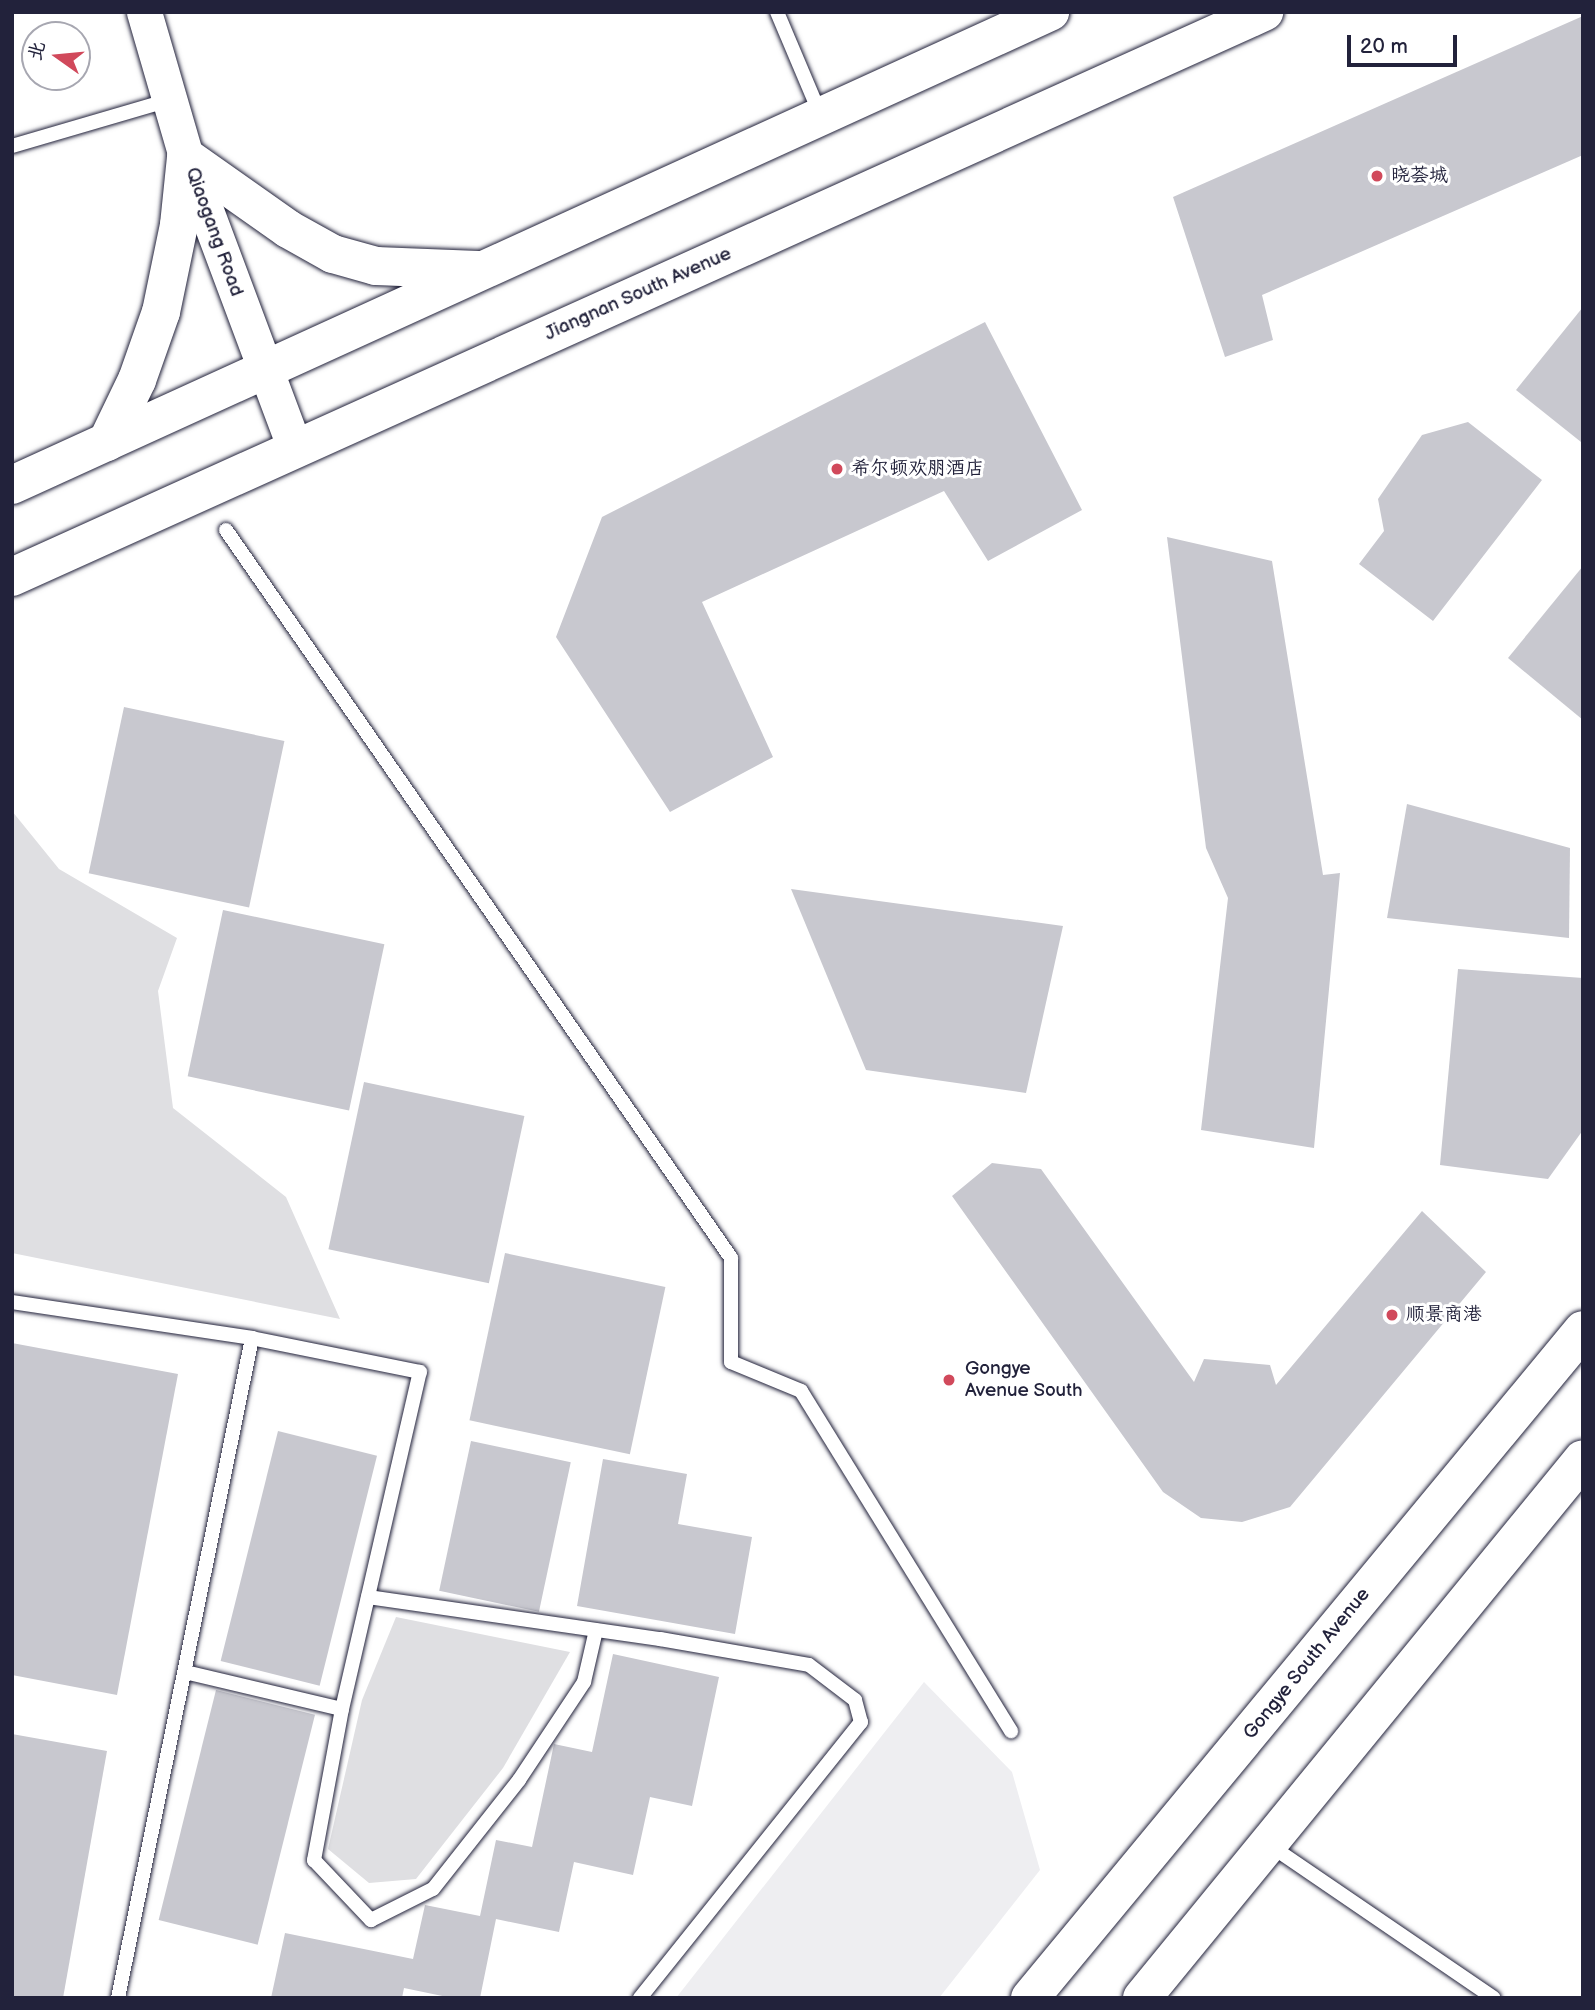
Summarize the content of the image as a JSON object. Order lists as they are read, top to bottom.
{
  "streets": {
    "main road": ["Jiangnan South Avenue", "Gongye South Avenue"],
    "street": ["Qiaogang Road"]
  },
  "crossings": [
    ["Qiaogang Road", "Jiangnan South Avenue"]
  ],
  "places": [
    "晓荟城",
    "希尔顿欢朋酒店",
    "顺景商港",
    "Gongye Avenue South"
  ],
  "scale_bar": "20 m",
  "north": "left"
}
